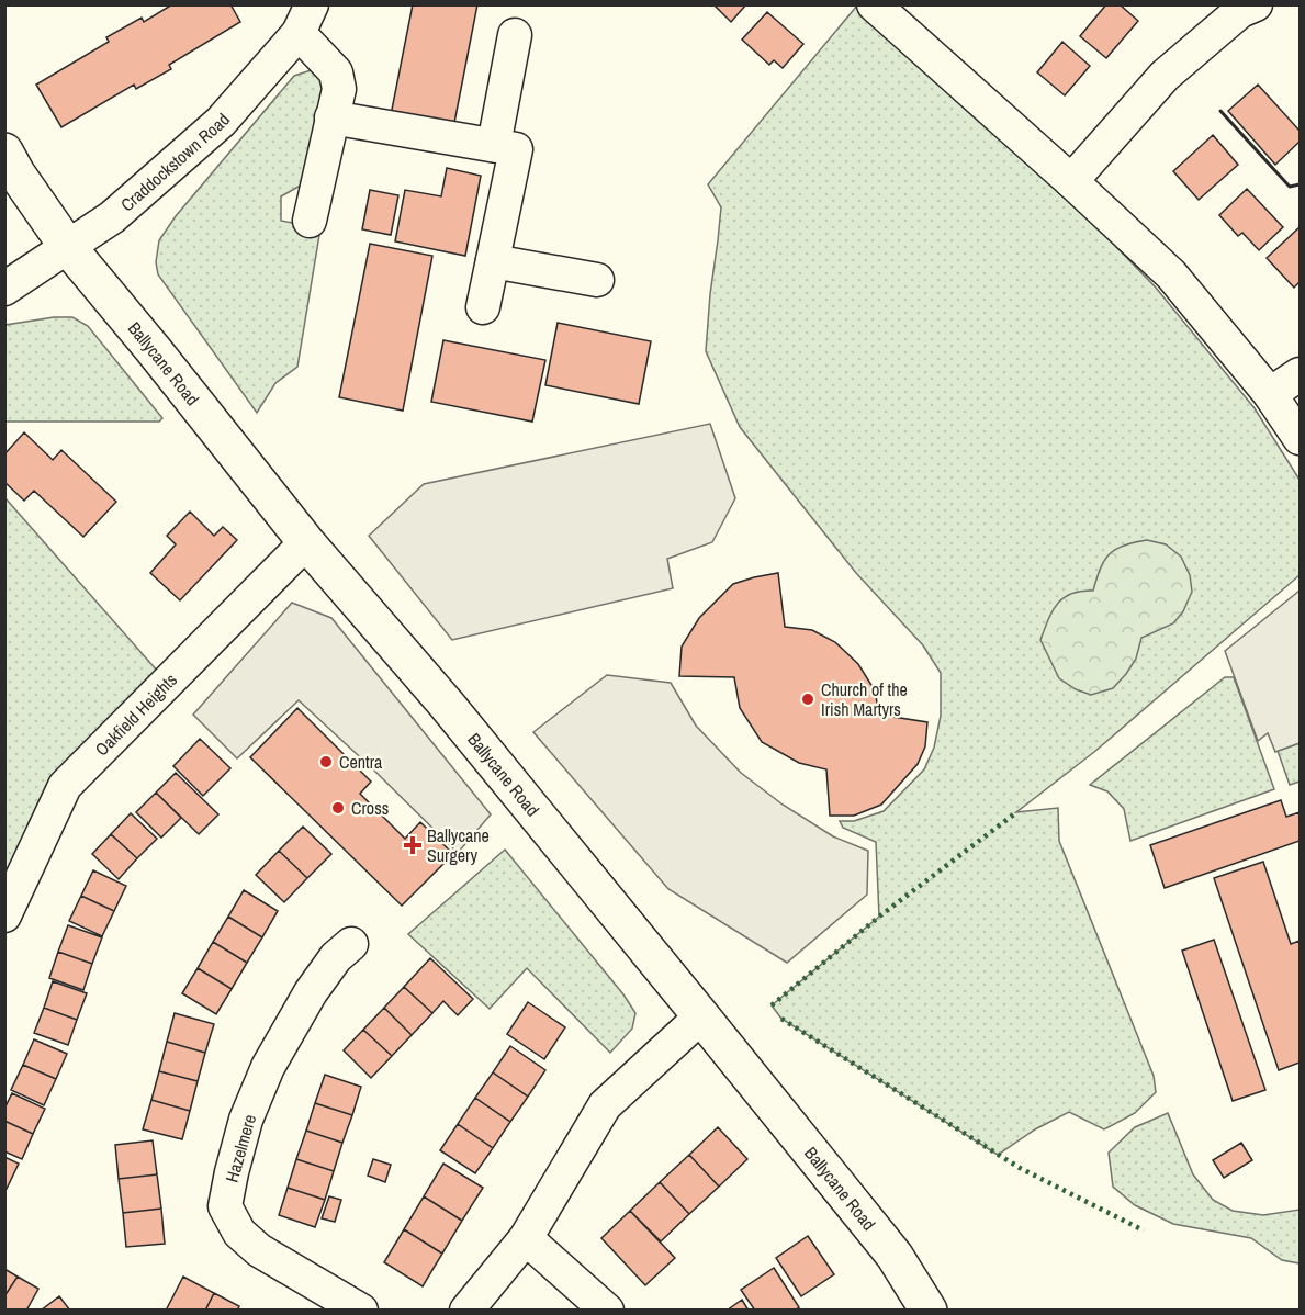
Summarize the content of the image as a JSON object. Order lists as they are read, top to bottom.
{
  "streets": {
    "main road": ["Ballycane Road"],
    "street": ["Craddockstown Road", "Oakfield Heights", "Hazelmere"]
  },
  "crossings": [
    ["Craddockstown Road", "Ballycane Road"],
    ["Ballycane Road", "Oakfield Heights"]
  ],
  "places": {
    "other": ["Church of the Irish Martyrs", "Centra", "Cross"],
    "health": ["Ballycane Surgery"]
  }
}
